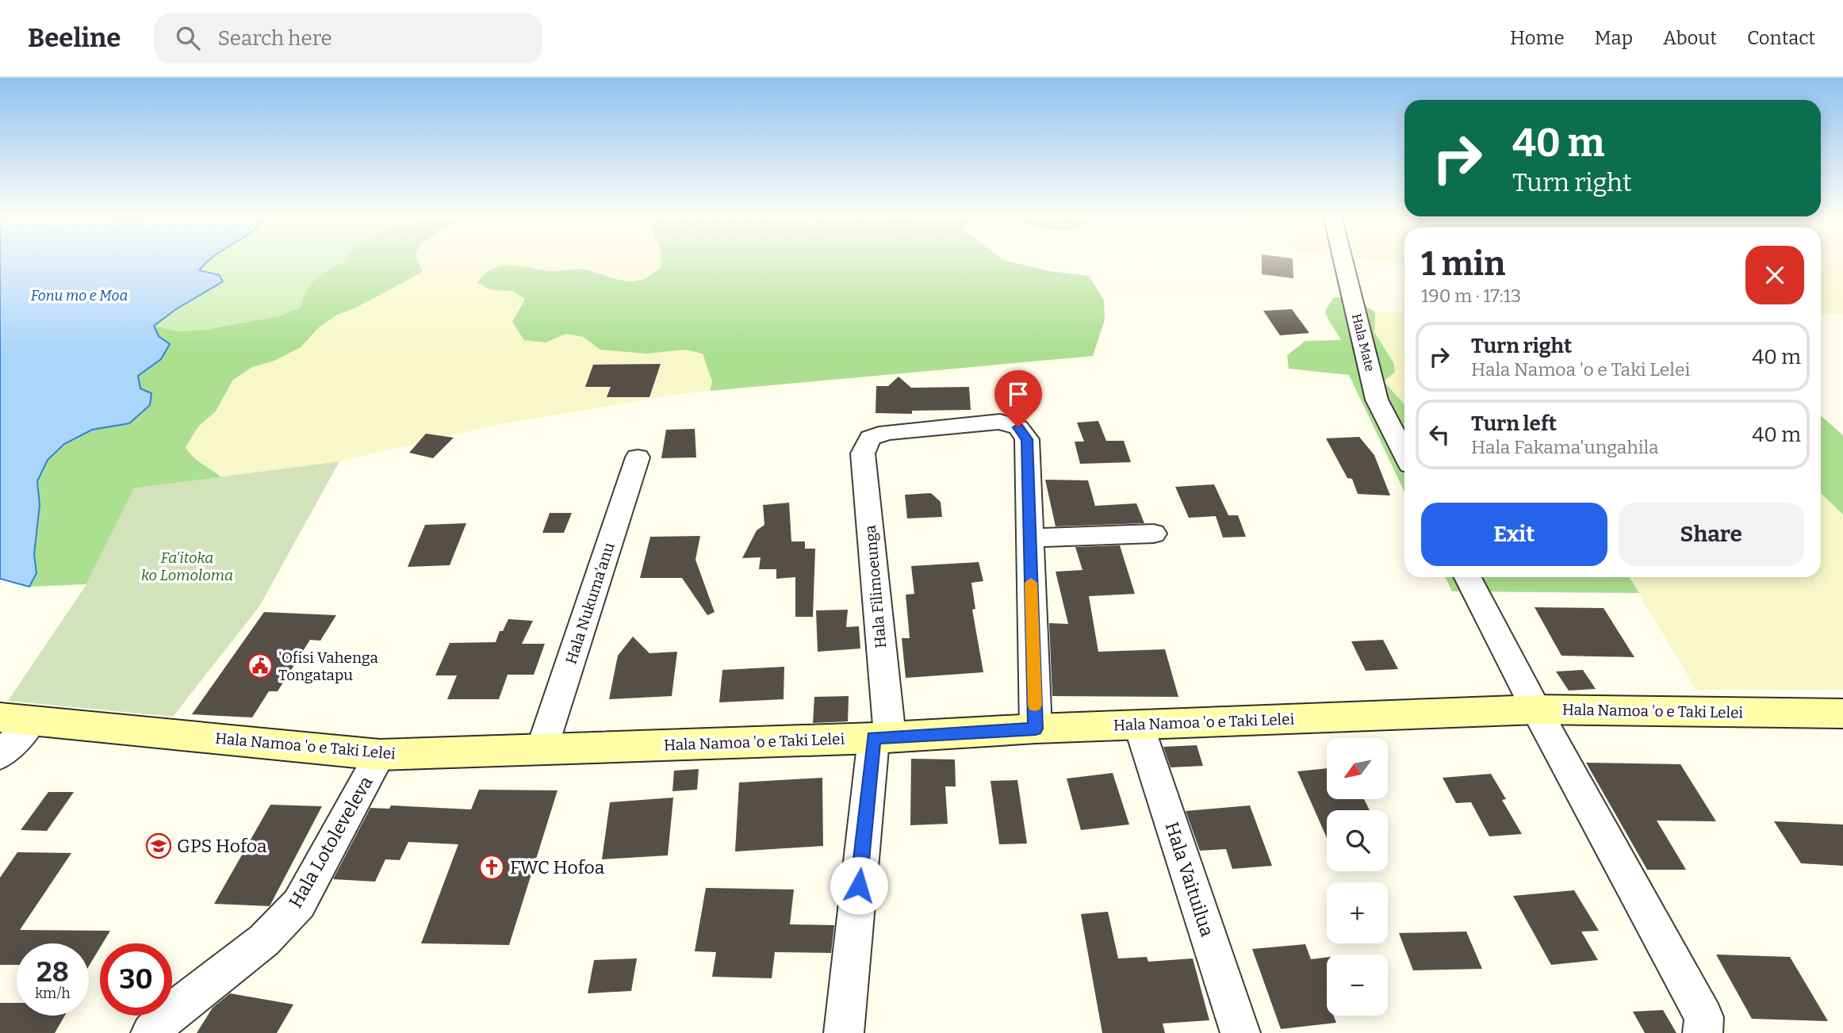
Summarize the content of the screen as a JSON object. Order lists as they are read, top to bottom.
{
  "streets": {
    "street": [
      "Hala Mate",
      "Hala Filimoeunga",
      "Hala Nukuma'anu",
      "Hala Namoa 'o e Taki Lelei",
      "Hala Lotoleveleva",
      "Hala Vaituilua"
    ]
  },
  "crossings": [
    ["Hala Filimoeunga", "Hala Namoa 'o e Taki Lelei"],
    ["Hala Nukuma'anu", "Hala Namoa 'o e Taki Lelei"],
    ["Hala Namoa 'o e Taki Lelei", "Hala Lotoleveleva"],
    ["Hala Namoa 'o e Taki Lelei", "Hala Vaituilua"]
  ],
  "water": ["Fonu mo e Moa"],
  "parks": ["Fa'itoka ko Lomoloma"],
  "places": {
    "public building": ["'Ofisi Vahenga Tongatapu"],
    "school or university": ["GPS Hofoa"],
    "church": ["FWC Hofoa"]
  },
  "north": "bottom left",
  "page": {
    "header": "Beeline",
    "search": "Search here",
    "nav": [
      "Home",
      "Map",
      "About",
      "Contact"
    ],
    "turn": ["40 m", "Turn right"],
    "heading": ["1 min", "190 m · 17:13"],
    "list": [
      {
        "name": "Turn right",
        "note": "Hala Namoa 'o e Taki Lelei",
        "value": "40 m"
      },
      {
        "name": "Turn left",
        "note": "Hala Fakama'ungahila",
        "value": "40 m"
      }
    ],
    "buttons": ["Exit", "Share"],
    "map_buttons": ["+", "−"],
    "speed": "28 km/h",
    "limit": "30"
  }
}
